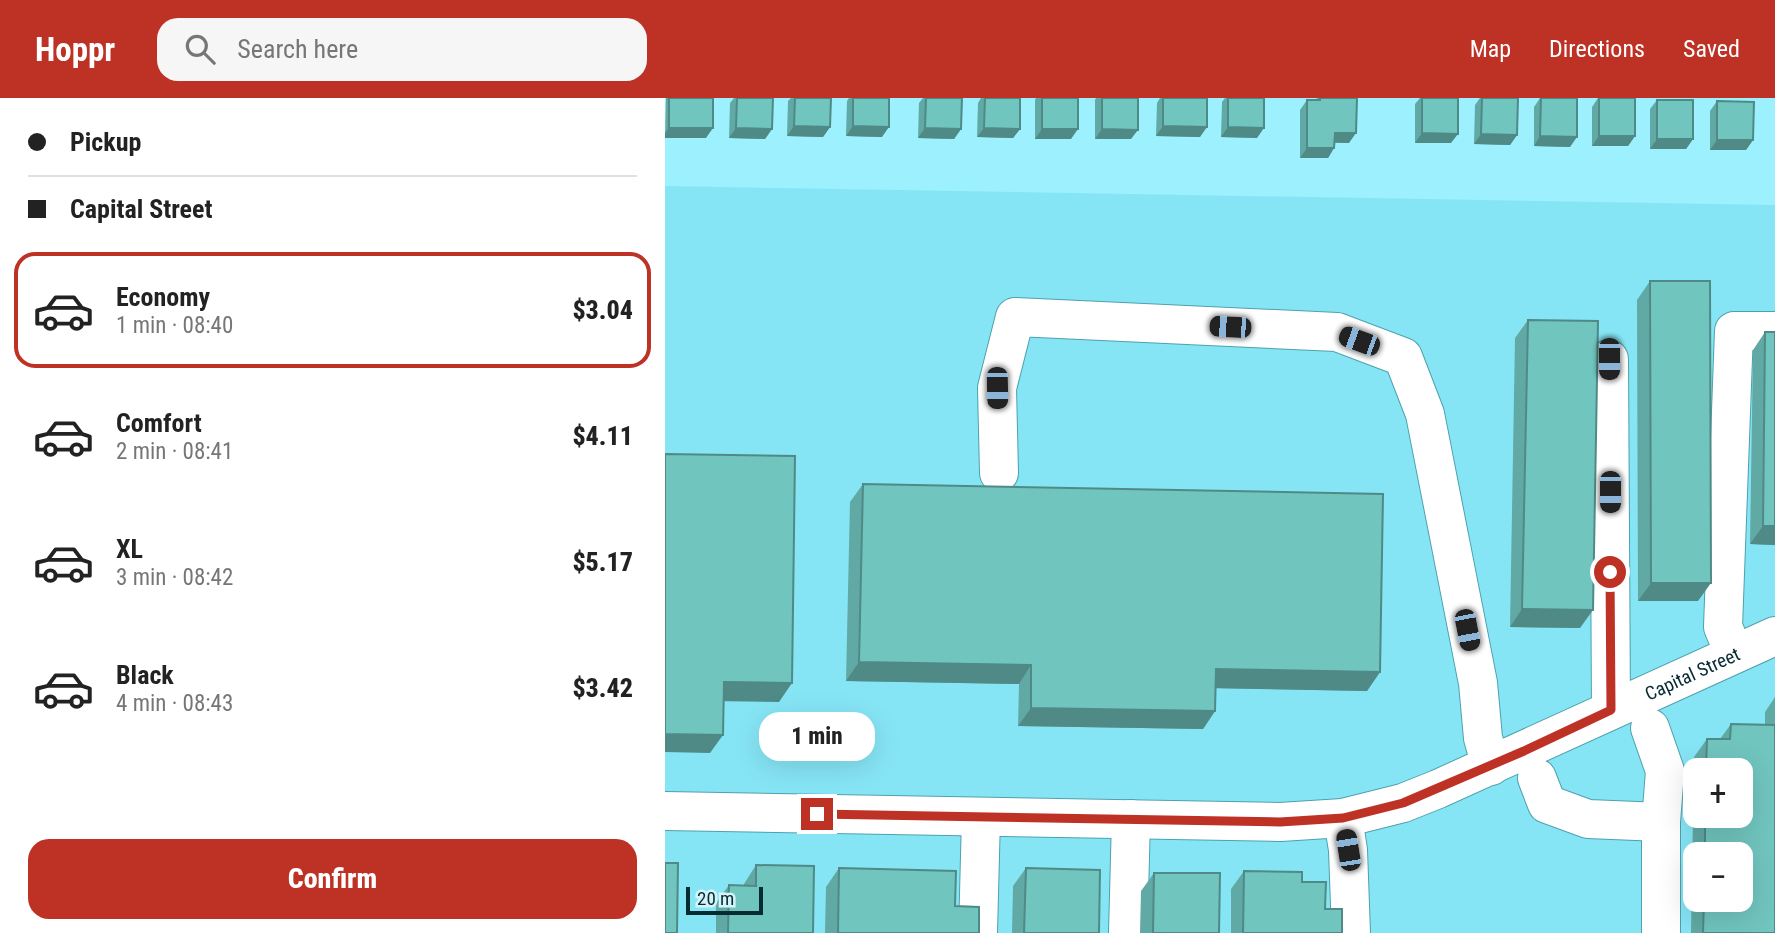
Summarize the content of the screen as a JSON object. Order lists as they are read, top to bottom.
{
  "streets": {
    "street": ["Capital Street"]
  },
  "scale_bar": "20 m",
  "page": {
    "header": "Hoppr",
    "search": "Search here",
    "nav": ["Map", "Directions", "Saved"],
    "banner": ["Pickup", "Capital Street"],
    "list": [
      {
        "name": "Economy",
        "note": "1 min · 08:40",
        "value": "$3.04"
      },
      {
        "name": "Comfort",
        "note": "2 min · 08:41",
        "value": "$4.11"
      },
      {
        "name": "XL",
        "note": "3 min · 08:42",
        "value": "$5.17"
      },
      {
        "name": "Black",
        "note": "4 min · 08:43",
        "value": "$3.42"
      }
    ],
    "bubble": "1 min",
    "map_buttons": ["+", "−"],
    "buttons": "Confirm",
    "scale": "20 m"
  }
}
